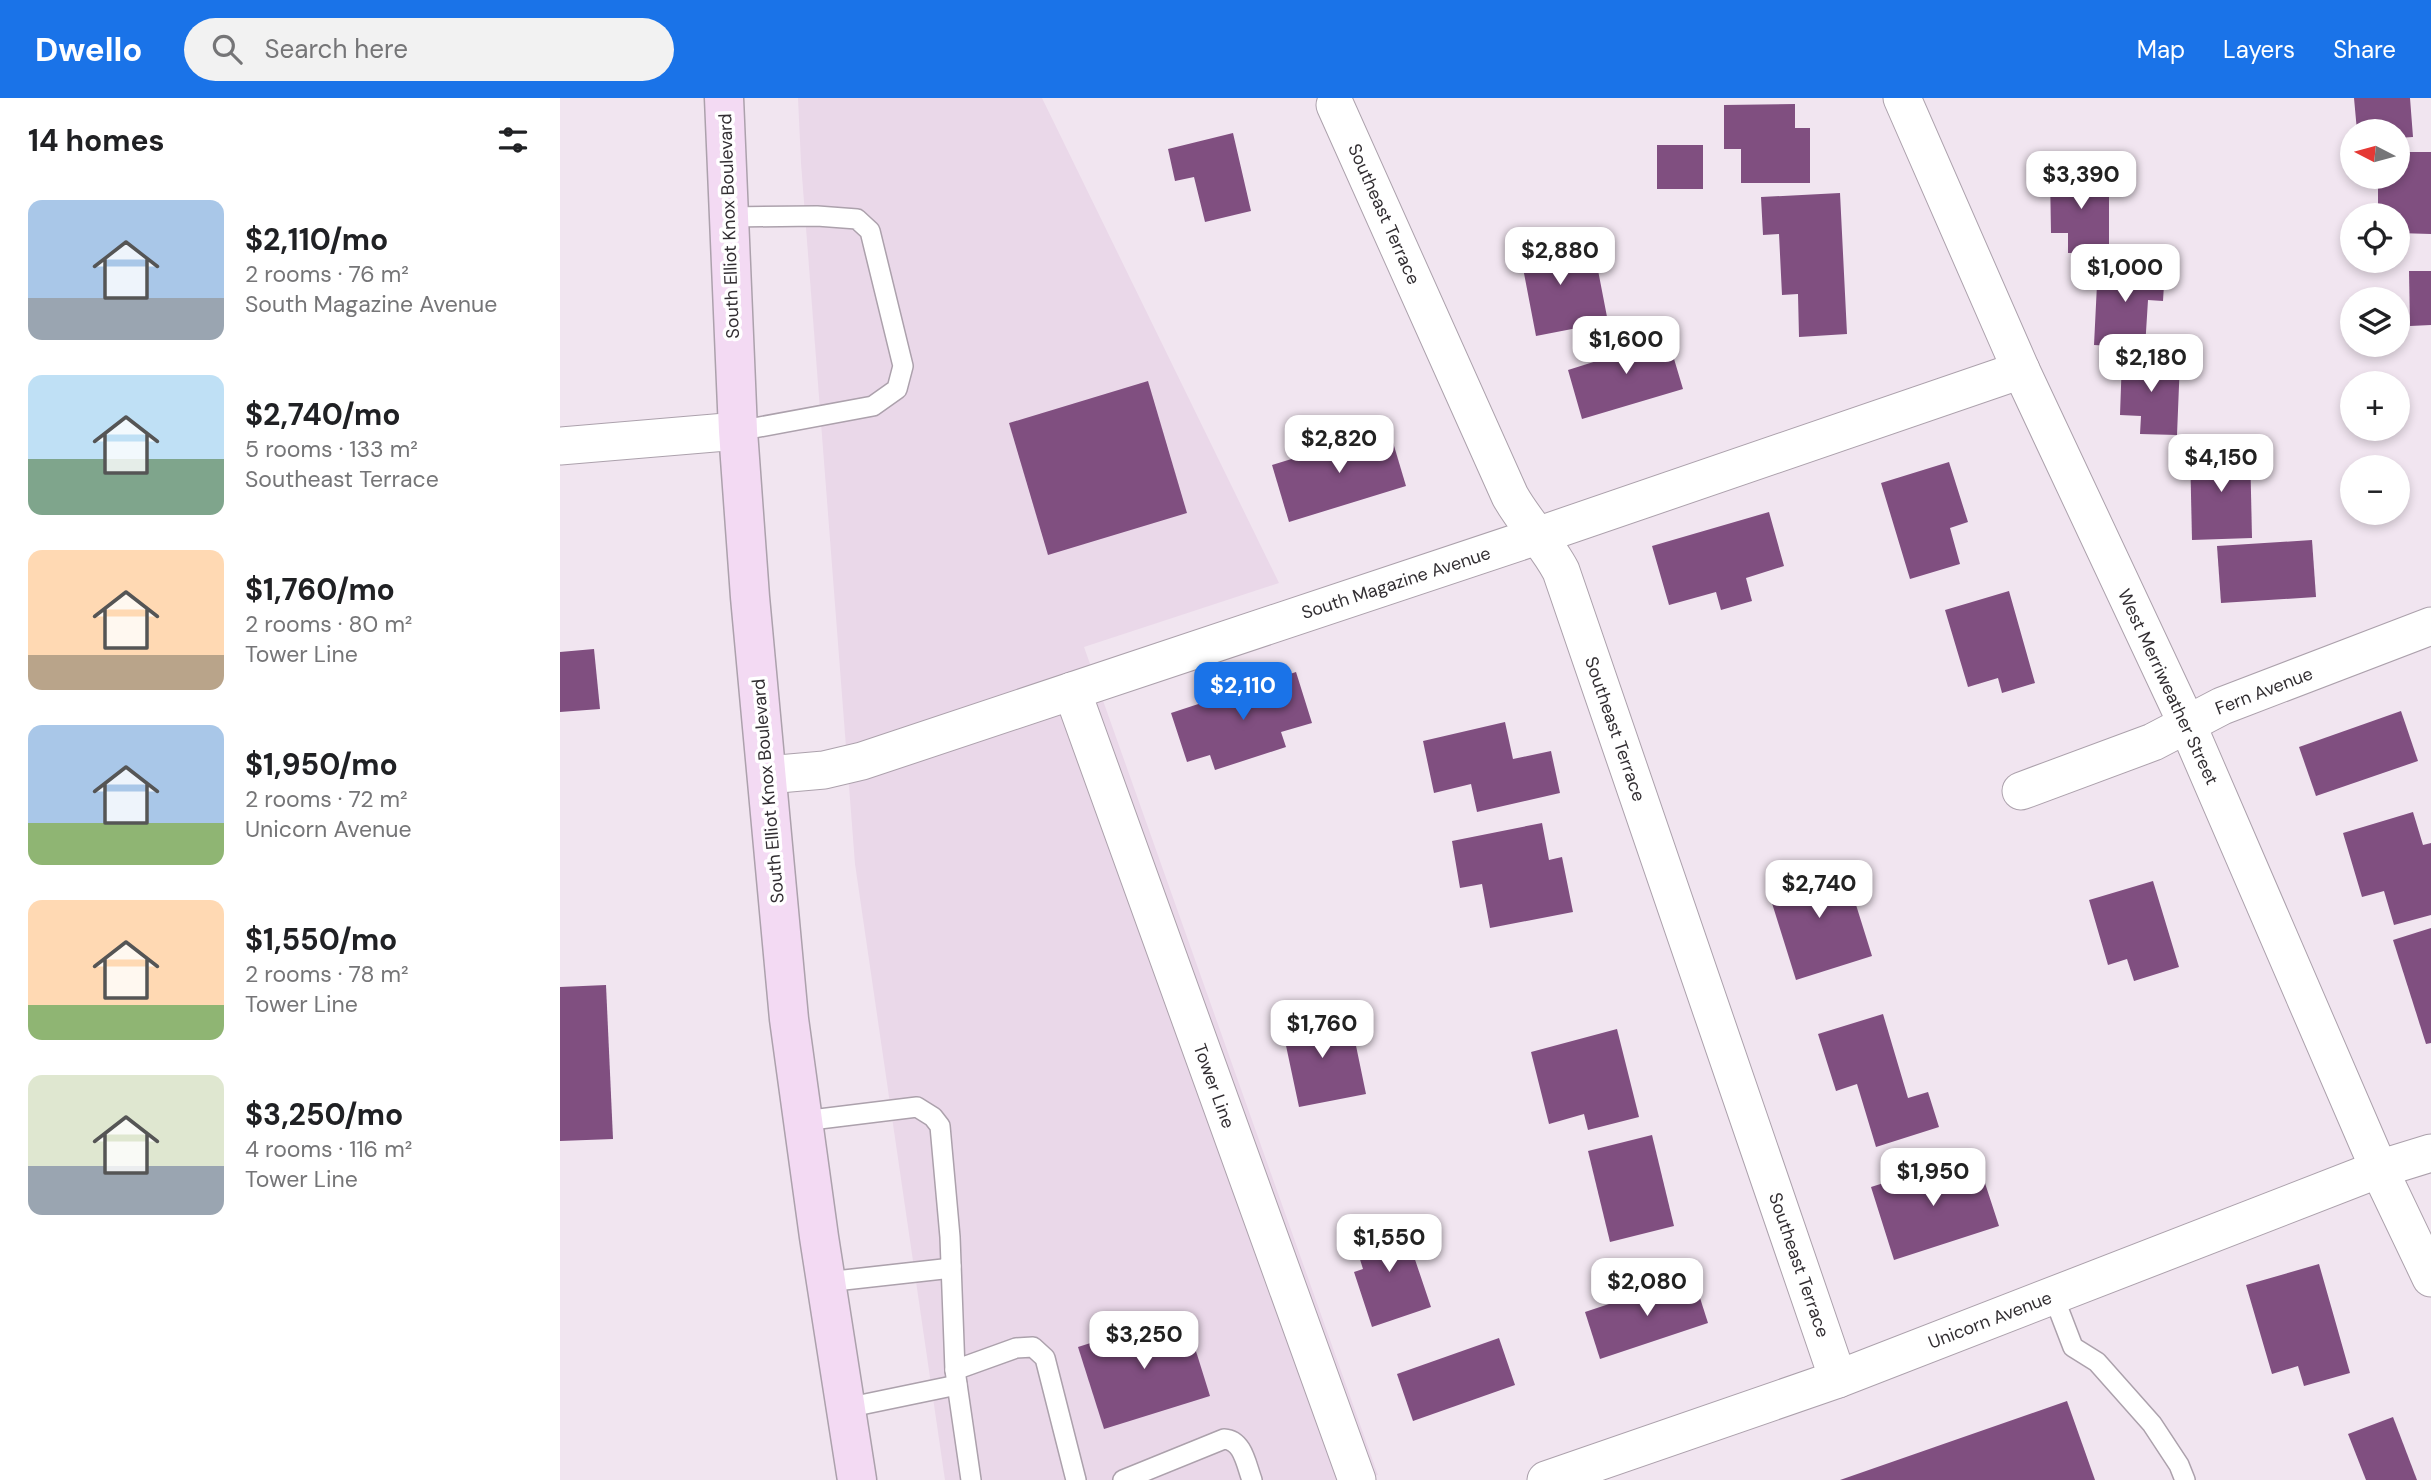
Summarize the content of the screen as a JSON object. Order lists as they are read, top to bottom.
{
  "streets": {
    "main road": ["South Elliot Knox Boulevard"],
    "street": [
      "Southeast Terrace",
      "South Magazine Avenue",
      "West Merriweather Street",
      "Fern Avenue",
      "Tower Line",
      "Unicorn Avenue"
    ]
  },
  "crossings": [
    ["Southeast Terrace", "South Magazine Avenue"],
    ["Southeast Terrace", "Unicorn Avenue"],
    ["South Elliot Knox Boulevard", "South Magazine Avenue"],
    ["South Magazine Avenue", "West Merriweather Street"],
    ["South Magazine Avenue", "Tower Line"],
    ["West Merriweather Street", "Fern Avenue"],
    ["West Merriweather Street", "Unicorn Avenue"]
  ],
  "north": "left",
  "page": {
    "header": "Dwello",
    "search": "Search here",
    "nav": ["Map", "Layers", "Share"],
    "heading": "14 homes",
    "map_buttons": ["+", "−"],
    "price": [
      "$3,390",
      "$2,880",
      "$1,000",
      "$1,600",
      "$2,180",
      "$2,820",
      "$4,150",
      "$2,110",
      "$2,740",
      "$1,760",
      "$1,950",
      "$1,550",
      "$2,080",
      "$3,250"
    ],
    "list": [
      {
        "name": "$2,110/mo",
        "note": "2 rooms · 76 m² · South Magazine Avenue"
      },
      {
        "name": "$2,740/mo",
        "note": "5 rooms · 133 m² · Southeast Terrace"
      },
      {
        "name": "$1,760/mo",
        "note": "2 rooms · 80 m² · Tower Line"
      },
      {
        "name": "$1,950/mo",
        "note": "2 rooms · 72 m² · Unicorn Avenue"
      },
      {
        "name": "$1,550/mo",
        "note": "2 rooms · 78 m² · Tower Line"
      },
      {
        "name": "$3,250/mo",
        "note": "4 rooms · 116 m² · Tower Line"
      }
    ]
  }
}
